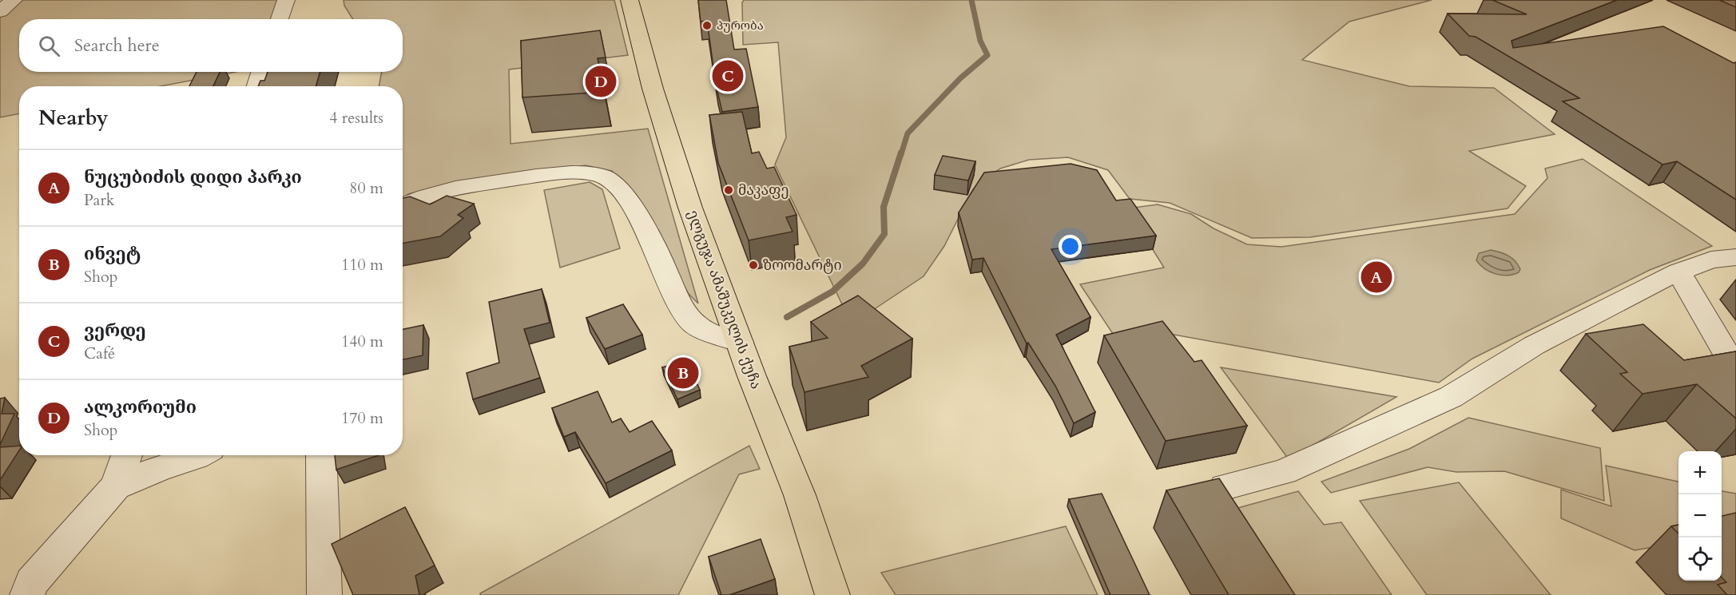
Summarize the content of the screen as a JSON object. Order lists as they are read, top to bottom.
{
  "streets": {
    "main road": ["ელგუჯა ამაშუკელის ქუჩა"]
  },
  "places": ["პურობა", "მაკაფე", "ზოომარტი"],
  "page": {
    "search": "Search here",
    "pins": [
      "C",
      "D",
      "A",
      "B"
    ],
    "heading": ["Nearby", "4 results"],
    "list": [
      {
        "mark": "A",
        "name": "ნუცუბიძის დიდი პარკი",
        "note": "Park",
        "value": "80 m"
      },
      {
        "mark": "B",
        "name": "ინვეტ",
        "note": "Shop",
        "value": "110 m"
      },
      {
        "mark": "C",
        "name": "ვერდე",
        "note": "Café",
        "value": "140 m"
      },
      {
        "mark": "D",
        "name": "ალკორიუმი",
        "note": "Shop",
        "value": "170 m"
      }
    ],
    "map_buttons": ["+", "−"]
  }
}
